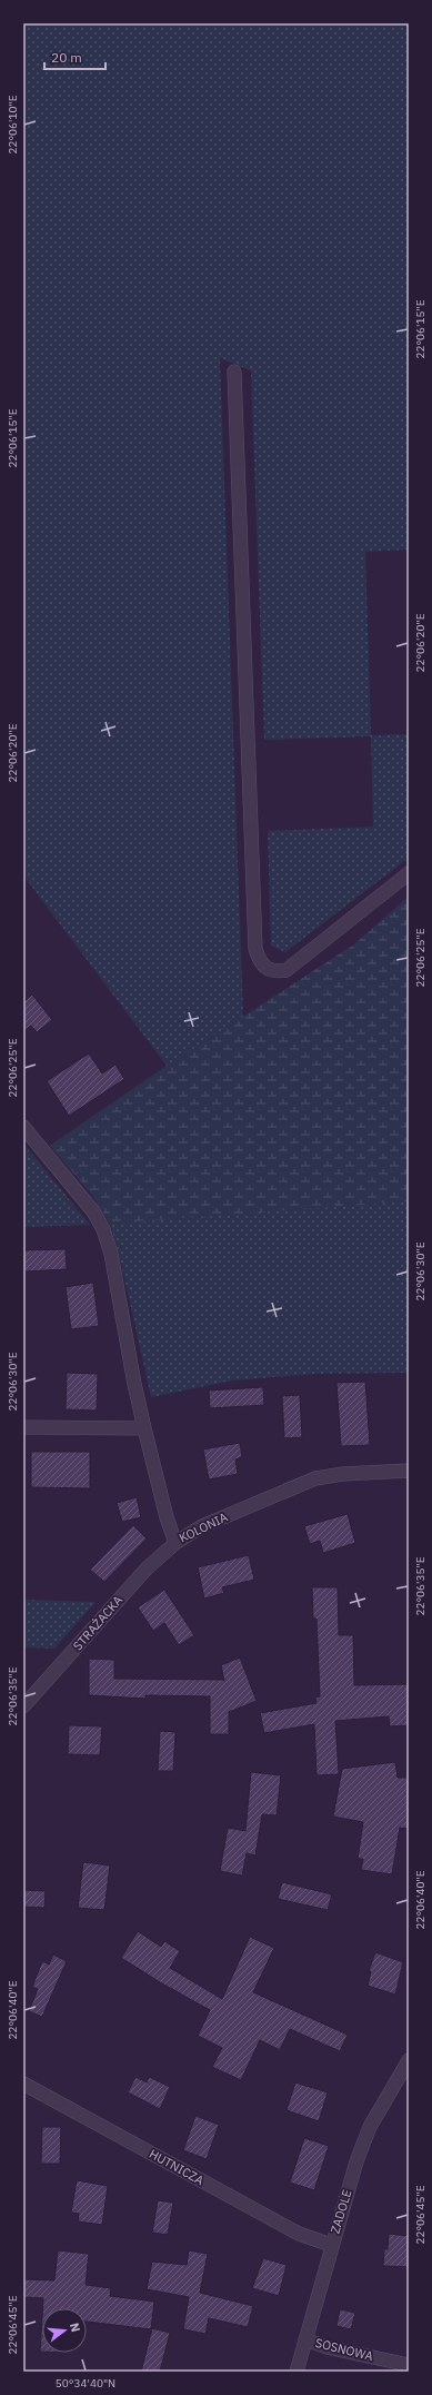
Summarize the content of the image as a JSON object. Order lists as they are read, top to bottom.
{
  "streets": {
    "street": [
      "KOLONIA",
      "STRAŻACKA",
      "HUTNICZA",
      "ZADOLE",
      "SOSNOWA"
    ]
  },
  "crossings": [
    ["KOLONIA", "STRAŻACKA"],
    ["HUTNICZA", "ZADOLE"],
    ["ZADOLE", "SOSNOWA"]
  ],
  "scale_bar": "20 m",
  "north": "right",
  "coordinates": [
    "22°06'10\"E",
    "22°06'15\"E",
    "22°06'20\"E",
    "22°06'25\"E",
    "22°06'30\"E",
    "22°06'35\"E",
    "22°06'40\"E",
    "22°06'45\"E",
    "50°34'40\"N"
  ]
}
